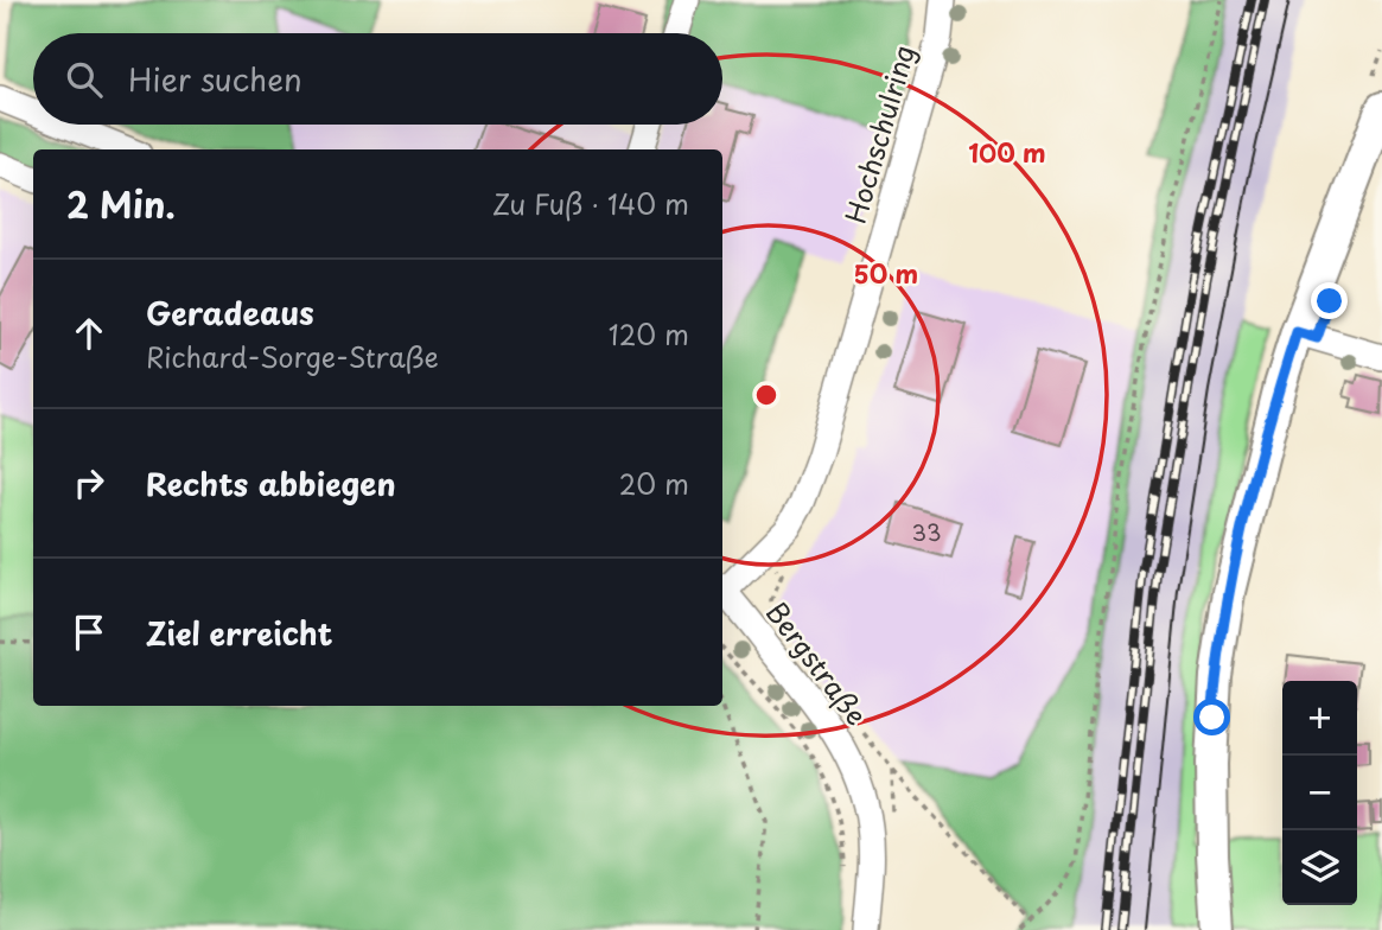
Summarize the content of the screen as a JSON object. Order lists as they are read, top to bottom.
{
  "streets": {
    "street": ["Hochschulring", "Bergstraße"]
  },
  "house_numbers": ["33"],
  "page": {
    "search": "Hier suchen",
    "heading": ["2 Min.", "Zu Fuß · 140 m"],
    "list": [
      ["Geradeaus", "Richard-Sorge-Straße", "120 m"],
      ["Rechts abbiegen", "20 m"],
      "Ziel erreicht"
    ],
    "map_buttons": ["+", "−"]
  },
  "rings": ["100 m", "50 m"]
}
